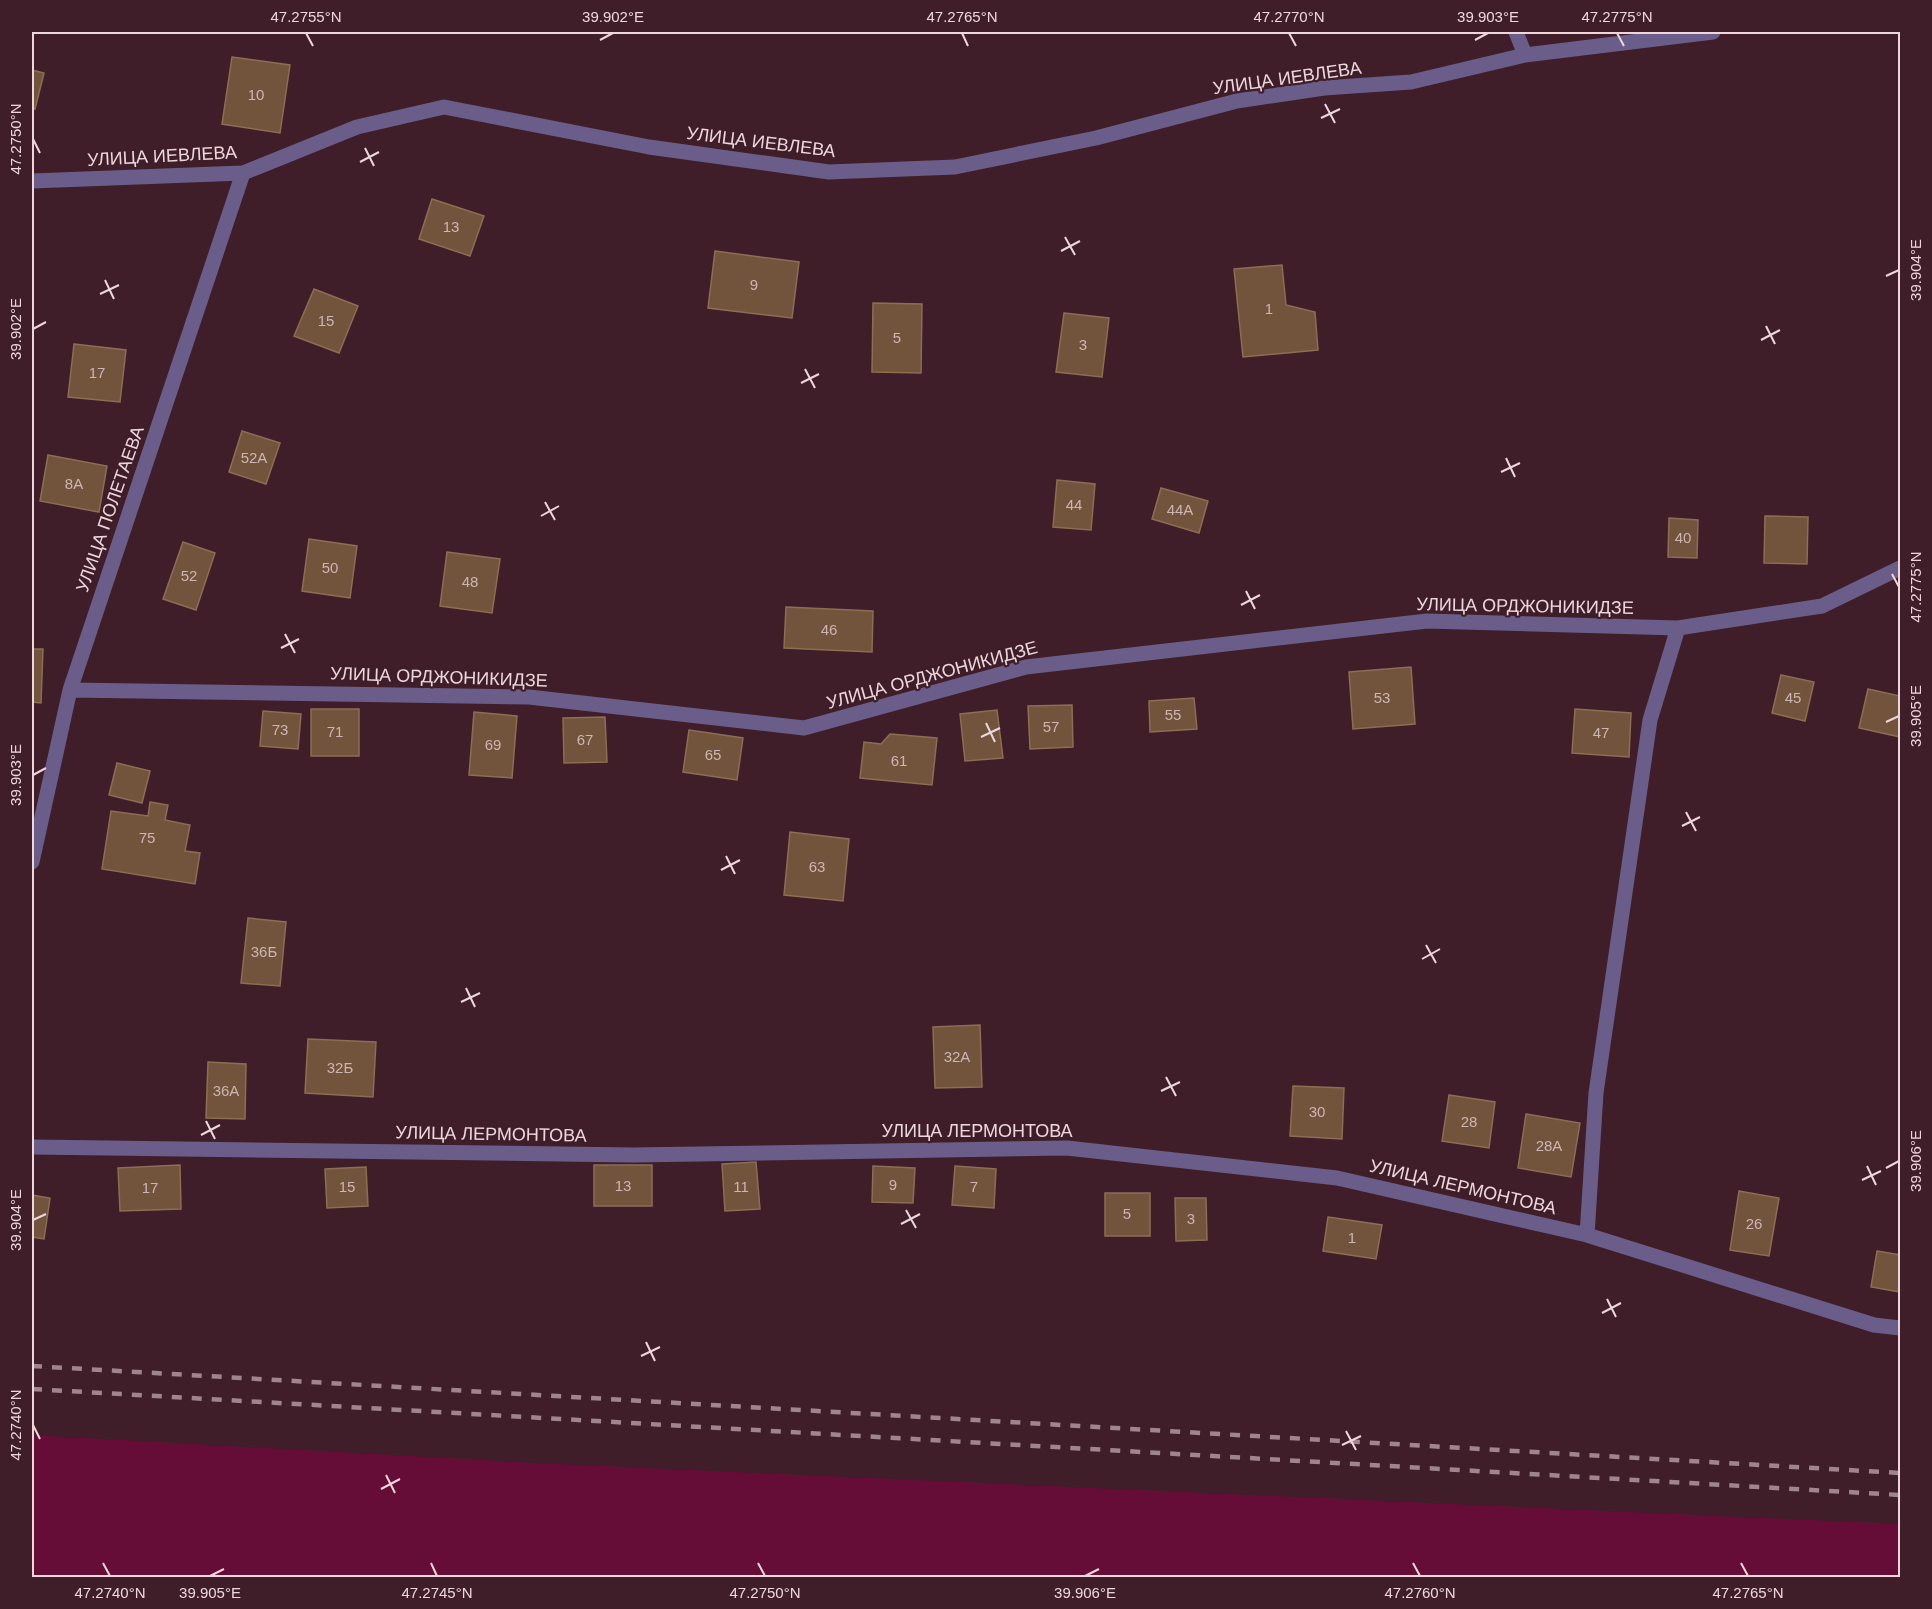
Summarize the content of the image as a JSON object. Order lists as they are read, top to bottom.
{
  "streets": {
    "street": [
      "УЛИЦА ИЕВЛЕВА",
      "УЛИЦА ПОЛЕТАЕВА",
      "УЛИЦА ОРДЖОНИКИДЗЕ",
      "УЛИЦА ЛЕРМОНТОВА"
    ]
  },
  "crossings": [
    ["УЛИЦА ИЕВЛЕВА", "УЛИЦА ПОЛЕТАЕВА"],
    ["УЛИЦА ПОЛЕТАЕВА", "УЛИЦА ОРДЖОНИКИДЗЕ"]
  ],
  "house_numbers": [
    "10",
    "13",
    "9",
    "1",
    "15",
    "5",
    "3",
    "17",
    "52А",
    "8А",
    "44",
    "44А",
    "40",
    "50",
    "52",
    "48",
    "46",
    "53",
    "45",
    "55",
    "57",
    "73",
    "71",
    "47",
    "67",
    "69",
    "65",
    "61",
    "75",
    "63",
    "36Б",
    "32А",
    "32Б",
    "36А",
    "30",
    "28",
    "28А",
    "9",
    "13",
    "15",
    "11",
    "7",
    "17",
    "5",
    "3",
    "26",
    "1"
  ],
  "coordinates": [
    "47.2755°N",
    "39.902°E",
    "47.2765°N",
    "47.2770°N",
    "39.903°E",
    "47.2775°N",
    "47.2750°N",
    "39.904°E",
    "39.905°E",
    "39.906°E",
    "47.2740°N",
    "47.2745°N",
    "47.2760°N"
  ]
}
